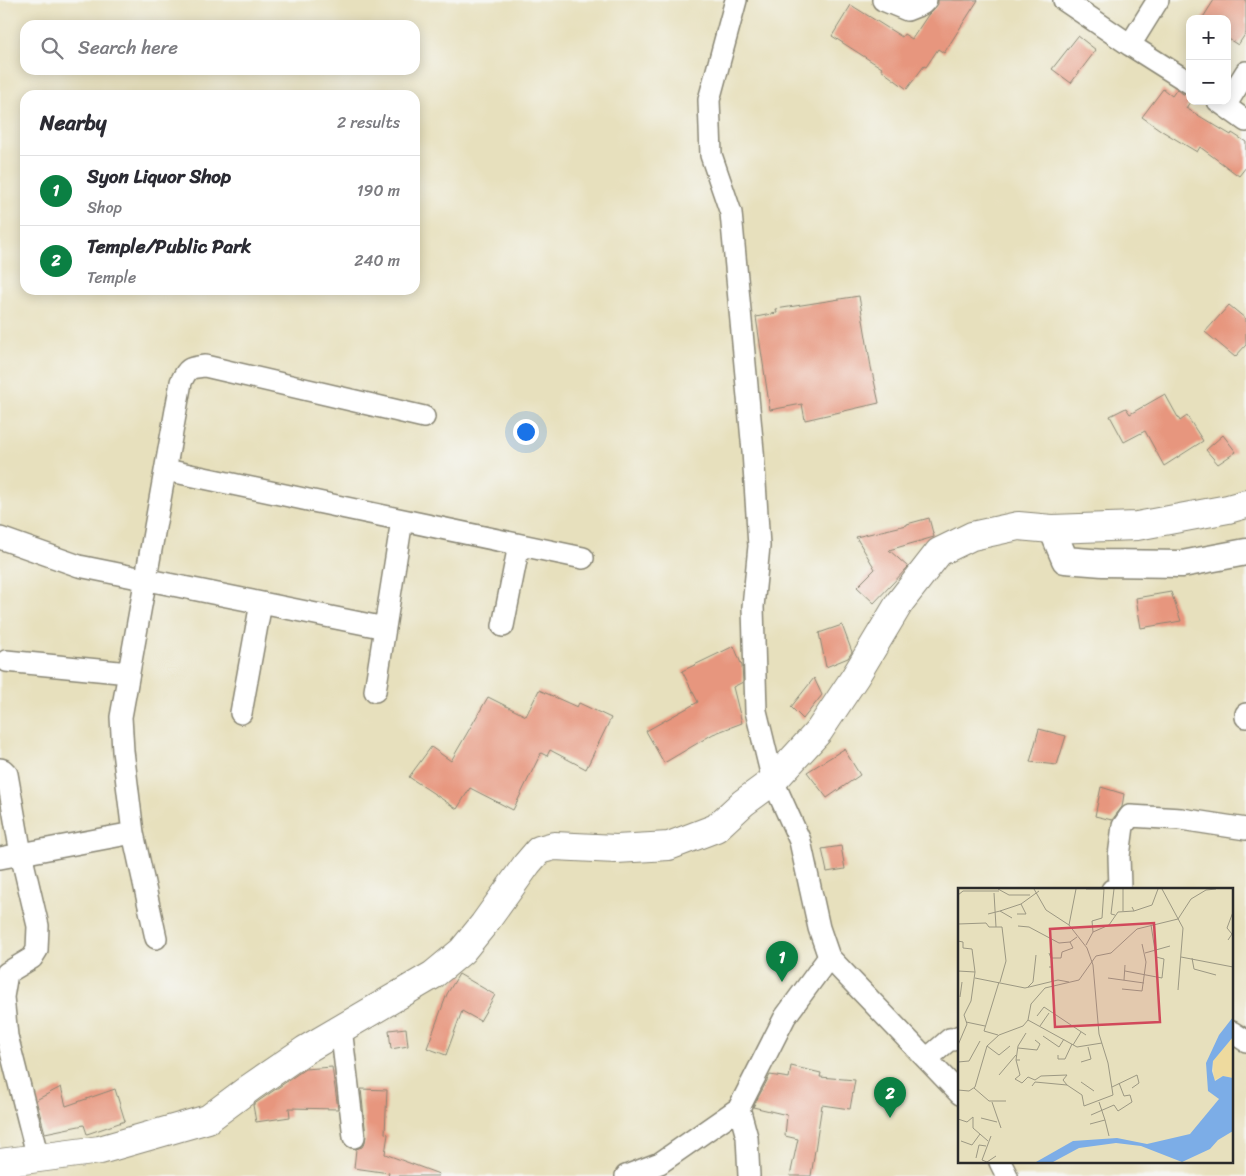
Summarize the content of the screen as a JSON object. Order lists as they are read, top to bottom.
{
  "page": {
    "map_buttons": ["+", "−"],
    "search": "Search here",
    "heading": ["Nearby", "2 results"],
    "list": [
      {
        "mark": "1",
        "name": "Syon Liquor Shop",
        "note": "Shop",
        "value": "190 m"
      },
      {
        "mark": "2",
        "name": "Temple/Public Park",
        "note": "Temple",
        "value": "240 m"
      }
    ],
    "pins": ["1", "2"]
  }
}
